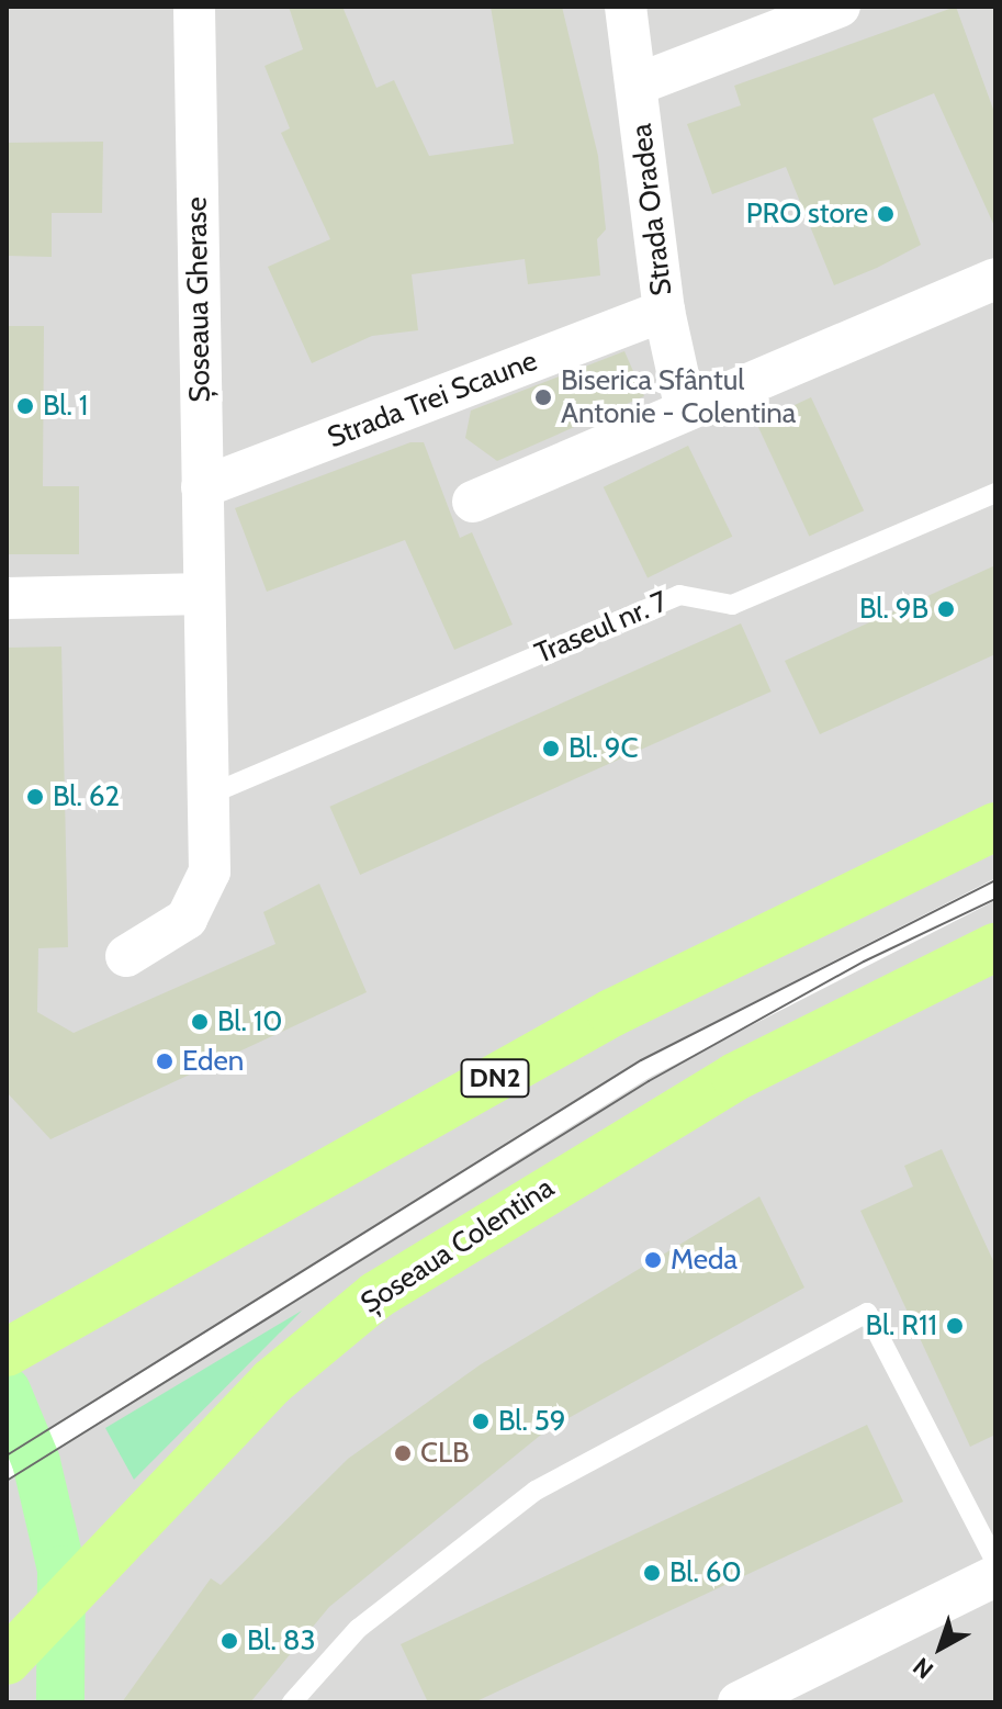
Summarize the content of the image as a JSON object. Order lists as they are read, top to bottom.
{
  "streets": {
    "main road": ["DN2", "Șoseaua Colentina"],
    "street": ["Strada Oradea", "Șoseaua Gherase", "Strada Trei Scaune"],
    "lane": ["Traseul nr. 7"]
  },
  "crossings": [
    ["Strada Oradea", "Strada Trei Scaune"],
    ["Șoseaua Gherase", "Strada Trei Scaune"],
    ["Șoseaua Gherase", "Traseul nr. 7"]
  ],
  "places": [
    "PRO store",
    "Biserica Sfântul Antonie - Colentina",
    "Bl. 1",
    "Bl. 9B",
    "Bl. 9C",
    "Bl. 62",
    "Bl. 10",
    "Eden",
    "Meda",
    "Bl. R11",
    "Bl. 59",
    "CLB",
    "Bl. 60",
    "Bl. 83"
  ],
  "north": "bottom left"
}
